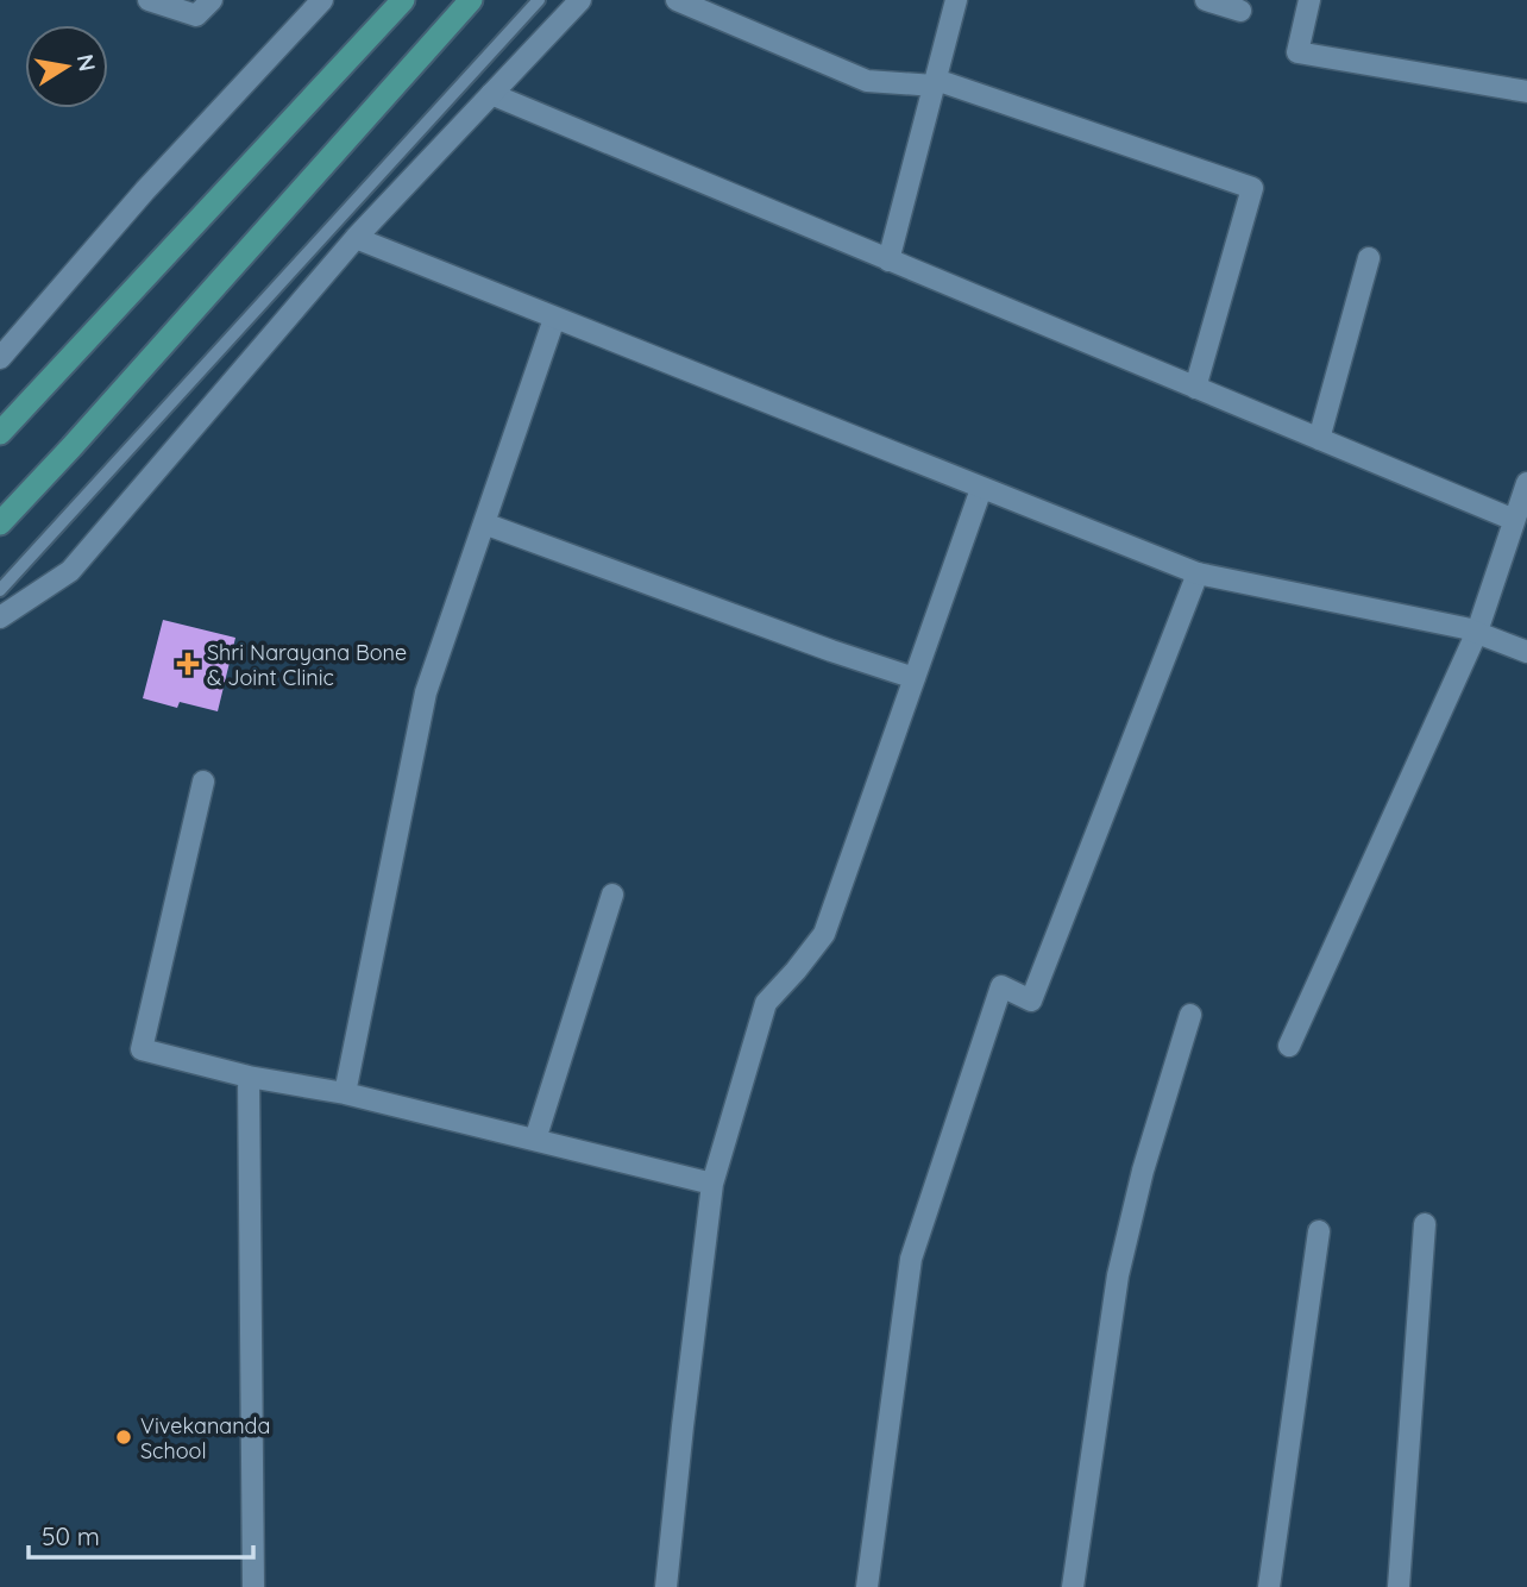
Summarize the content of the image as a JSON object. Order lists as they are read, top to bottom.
{
  "places": {
    "health": ["Shri Narayana Bone & Joint Clinic"],
    "other": ["Vivekananda School"]
  },
  "scale_bar": "50 m",
  "north": "right"
}
